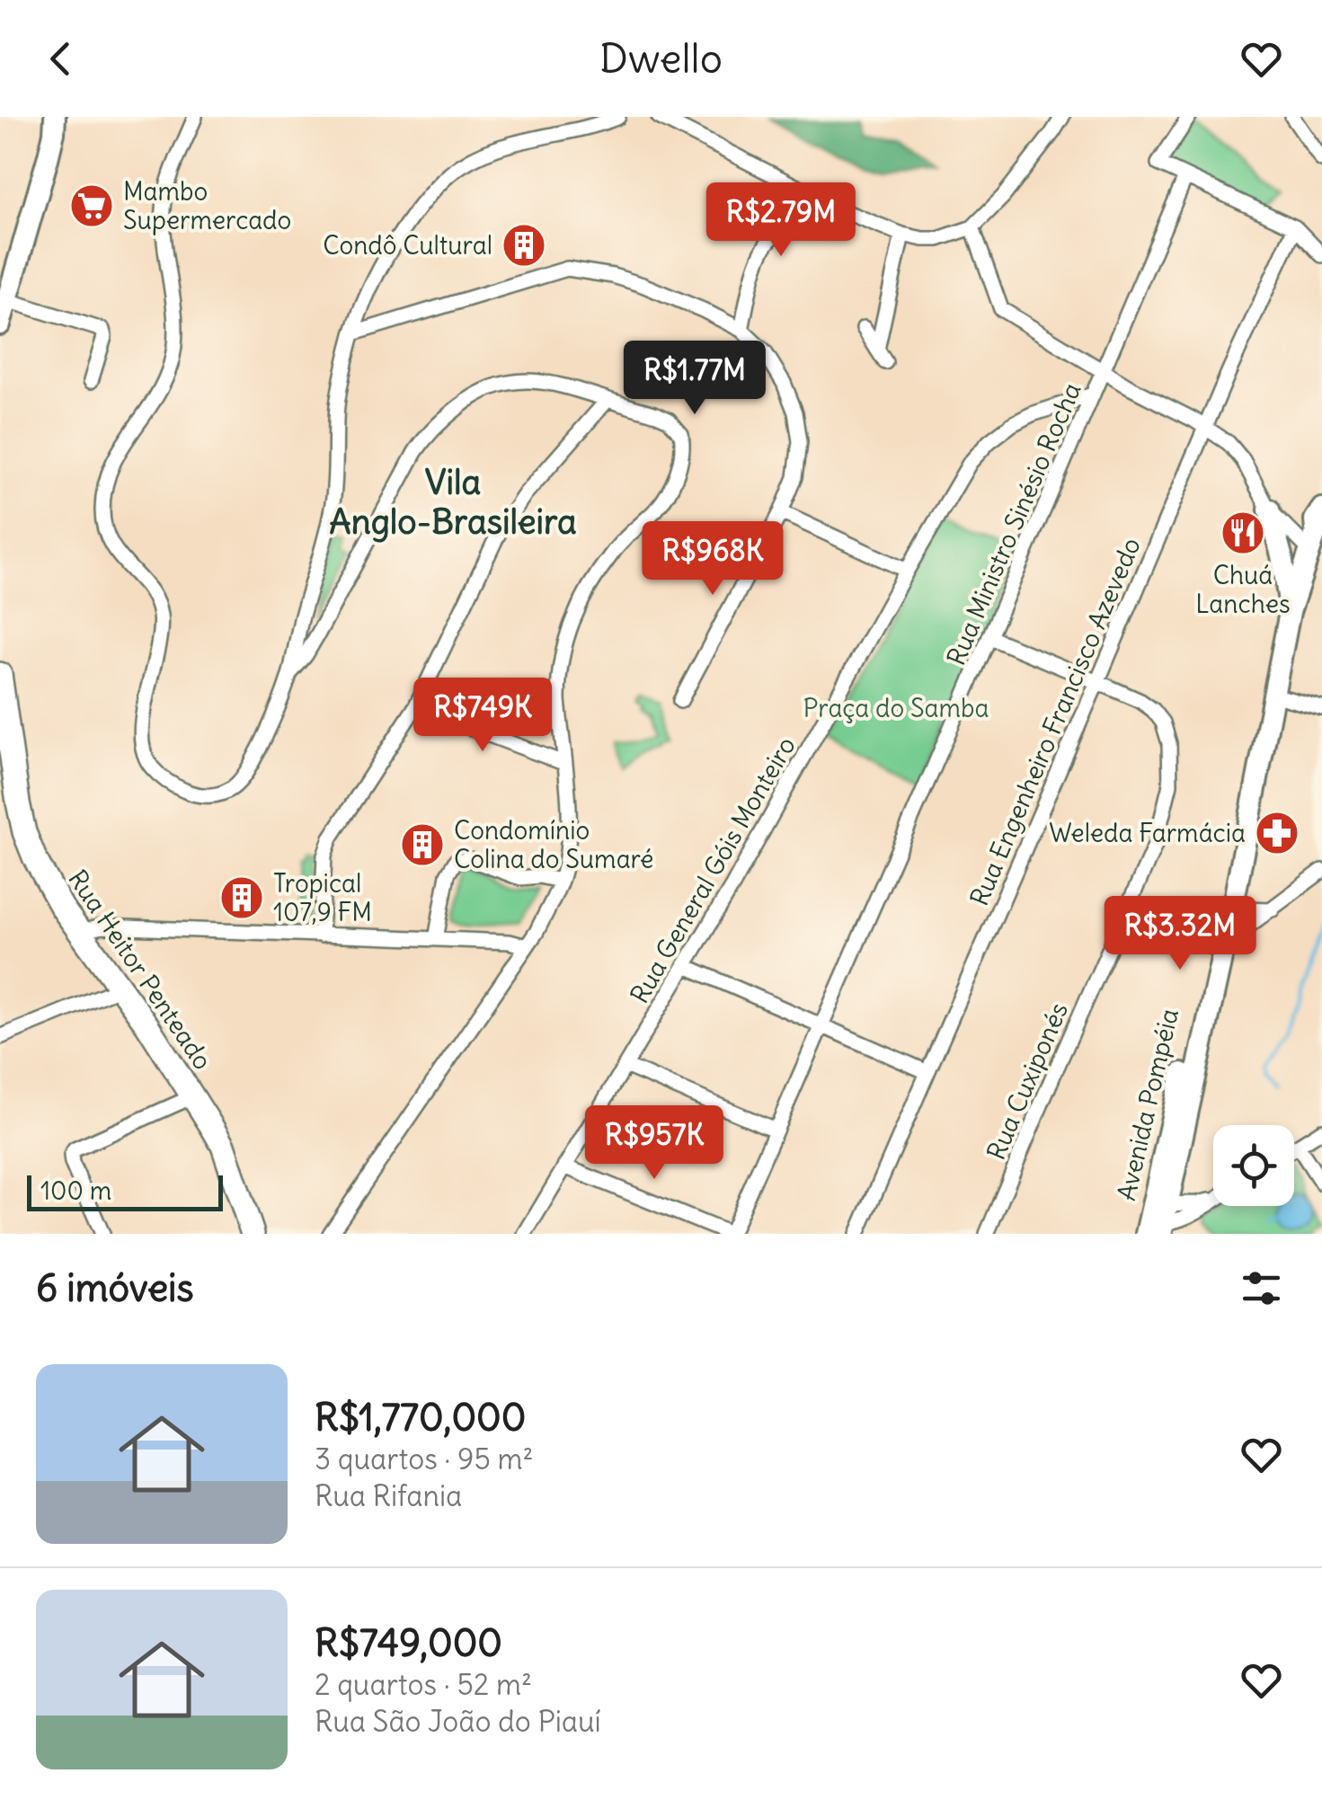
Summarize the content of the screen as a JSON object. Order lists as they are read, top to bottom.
{
  "streets": {
    "main road": ["Rua Heitor Penteado", "Avenida Pompéia"],
    "street": [
      "Rua Ministro Sinésio Rocha",
      "Rua Engenheiro Francisco Azevedo",
      "Rua General Góis Monteiro",
      "Rua Cuxiponés"
    ]
  },
  "crossings": [
    ["Rua Ministro Sinésio Rocha", "Rua General Góis Monteiro"],
    ["Rua Ministro Sinésio Rocha", "Rua Cuxiponés"],
    ["Rua Engenheiro Francisco Azevedo", "Rua Cuxiponés"]
  ],
  "districts": ["Vila Anglo-Brasileira"],
  "parks": ["Praça do Samba"],
  "places": {
    "supermarket": ["Mambo Supermercado"],
    "building": ["Condô Cultural", "Condomínio Colina do Sumaré", "Tropical 107,9 FM"],
    "restaurant": ["Chuá Lanches"],
    "pharmacy": ["Weleda Farmácia"]
  },
  "scale_bar": "100 m",
  "page": {
    "header": "Dwello",
    "price": [
      "R$2.79M",
      "R$1.77M",
      "R$968K",
      "R$749K",
      "R$3.32M",
      "R$957K"
    ],
    "scale": "100 m",
    "heading": "6 imóveis",
    "list": [
      {
        "name": "R$1,770,000",
        "note": "3 quartos · 95 m² · Rua Rifania"
      },
      {
        "name": "R$749,000",
        "note": "2 quartos · 52 m² · Rua São João do Piauí"
      }
    ]
  }
}
